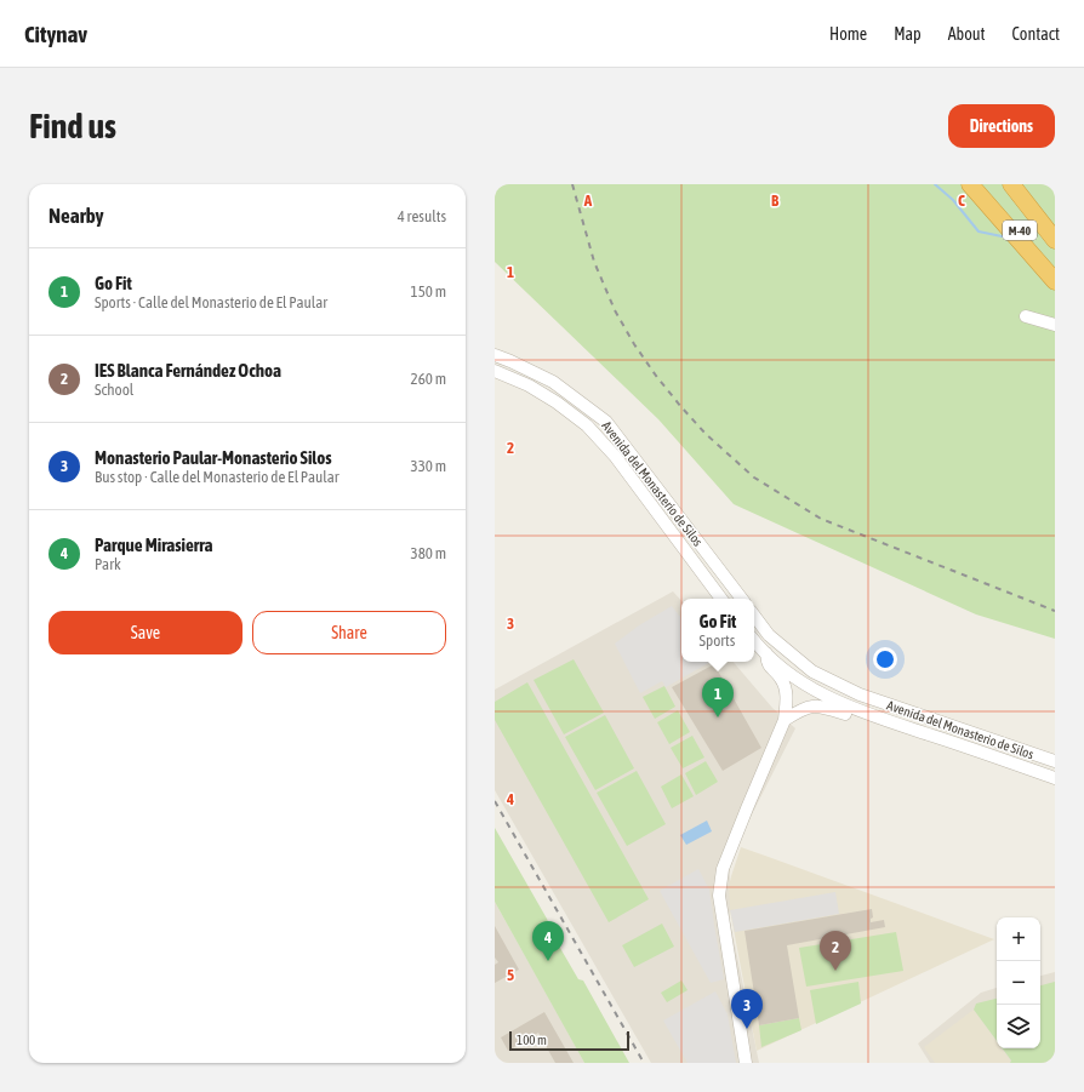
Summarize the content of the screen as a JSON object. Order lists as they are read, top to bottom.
{
  "streets": {
    "highway": ["M-40"],
    "street": ["Avenida del Monasterio de Silos"]
  },
  "scale_bar": "100 m",
  "page": {
    "header": "Citynav",
    "nav": [
      "Home",
      "Map",
      "About",
      "Contact"
    ],
    "buttons": [
      "Directions",
      ["Save", "Share"]
    ],
    "title": "Find us",
    "heading": ["Nearby", "4 results"],
    "list": [
      {
        "mark": "1",
        "name": "Go Fit",
        "note": "Sports · Calle del Monasterio de El Paular",
        "value": "150 m"
      },
      {
        "mark": "2",
        "name": "IES Blanca Fernández Ochoa",
        "note": "School",
        "value": "260 m"
      },
      {
        "mark": "3",
        "name": "Monasterio Paular-Monasterio Silos",
        "note": "Bus stop · Calle del Monasterio de El Paular",
        "value": "330 m"
      },
      {
        "mark": "4",
        "name": "Parque Mirasierra",
        "note": "Park",
        "value": "380 m"
      }
    ],
    "popup": ["Go Fit", "Sports"],
    "pins": [
      "1",
      "4",
      "2",
      "3"
    ],
    "map_buttons": ["+", "−"],
    "scale": "100 m"
  },
  "grid": {
    "columns": ["A", "B", "C"],
    "rows": [
      "1",
      "2",
      "3",
      "4",
      "5"
    ]
  }
}
